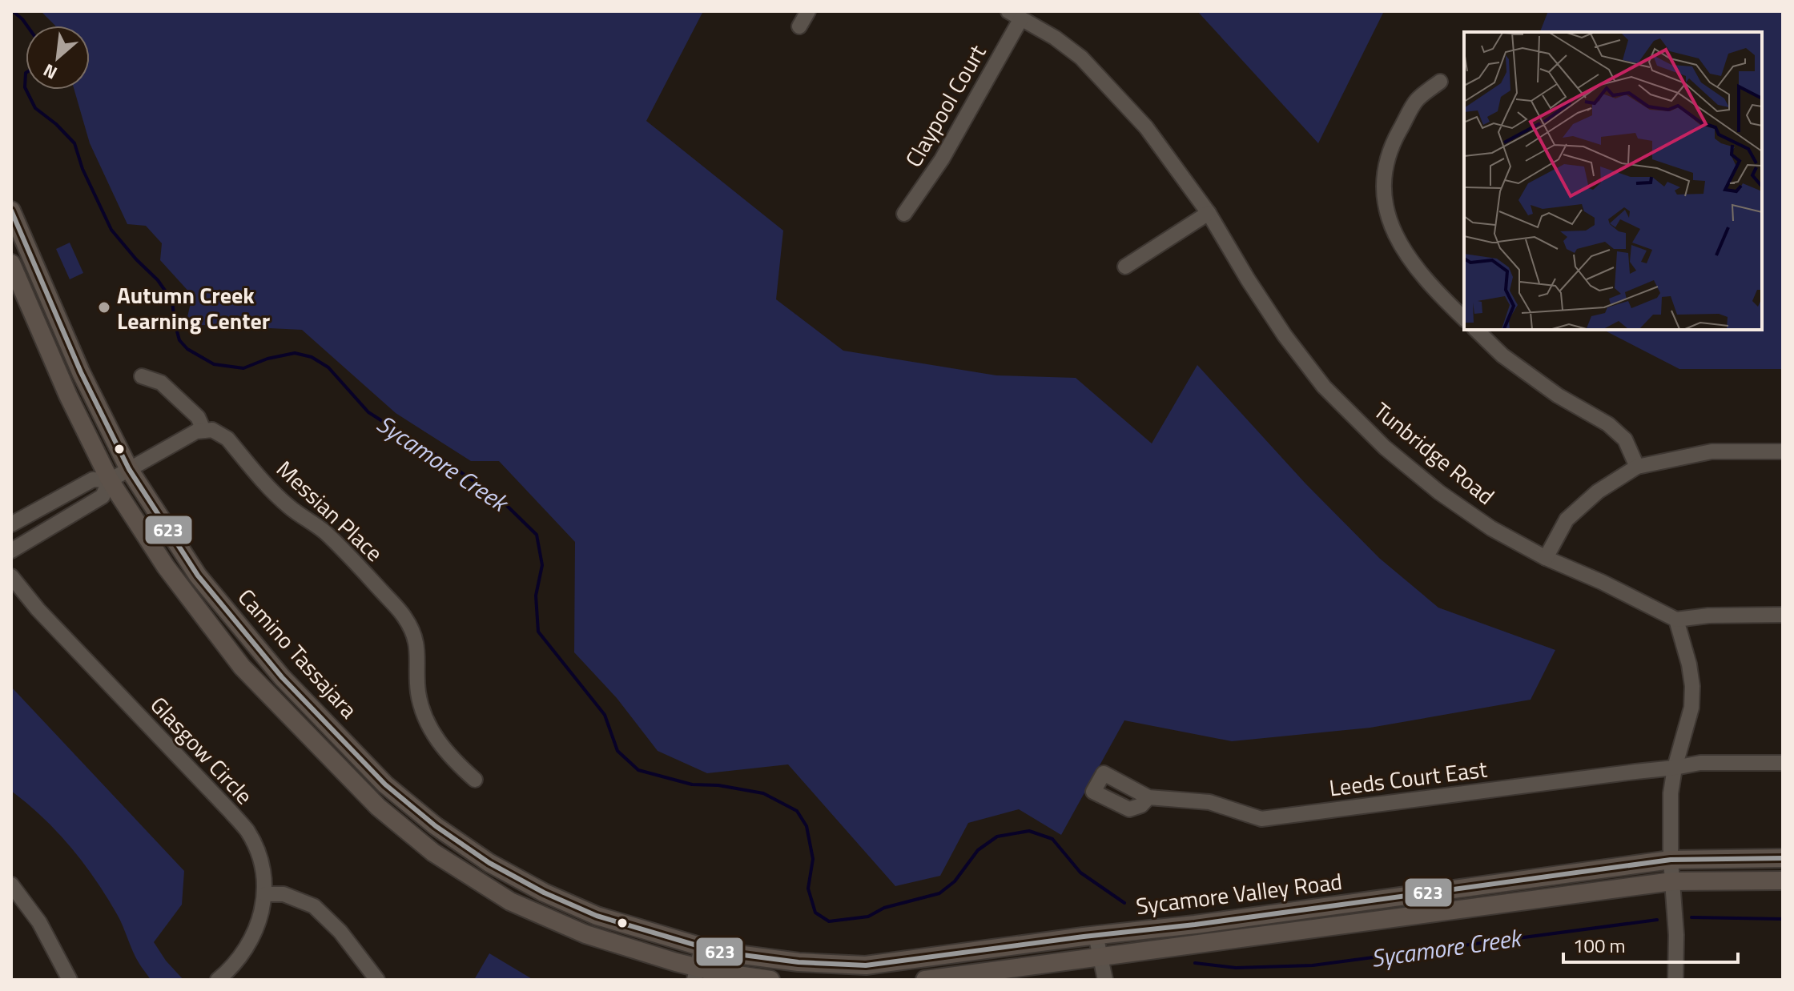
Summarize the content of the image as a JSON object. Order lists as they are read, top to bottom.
{
  "streets": {
    "main road": ["Camino Tassajara", "Sycamore Valley Road"],
    "street": [
      "Claypool Court",
      "Tunbridge Road",
      "Messian Place",
      "Glasgow Circle",
      "Leeds Court East"
    ]
  },
  "crossings": [
    ["Claypool Court", "Tunbridge Road"],
    ["Camino Tassajara", "Sycamore Valley Road"]
  ],
  "water": ["Sycamore Creek"],
  "places": ["Autumn Creek Learning Center"],
  "lines": ["transit line 623"],
  "scale_bar": "100 m",
  "north": "bottom left"
}
